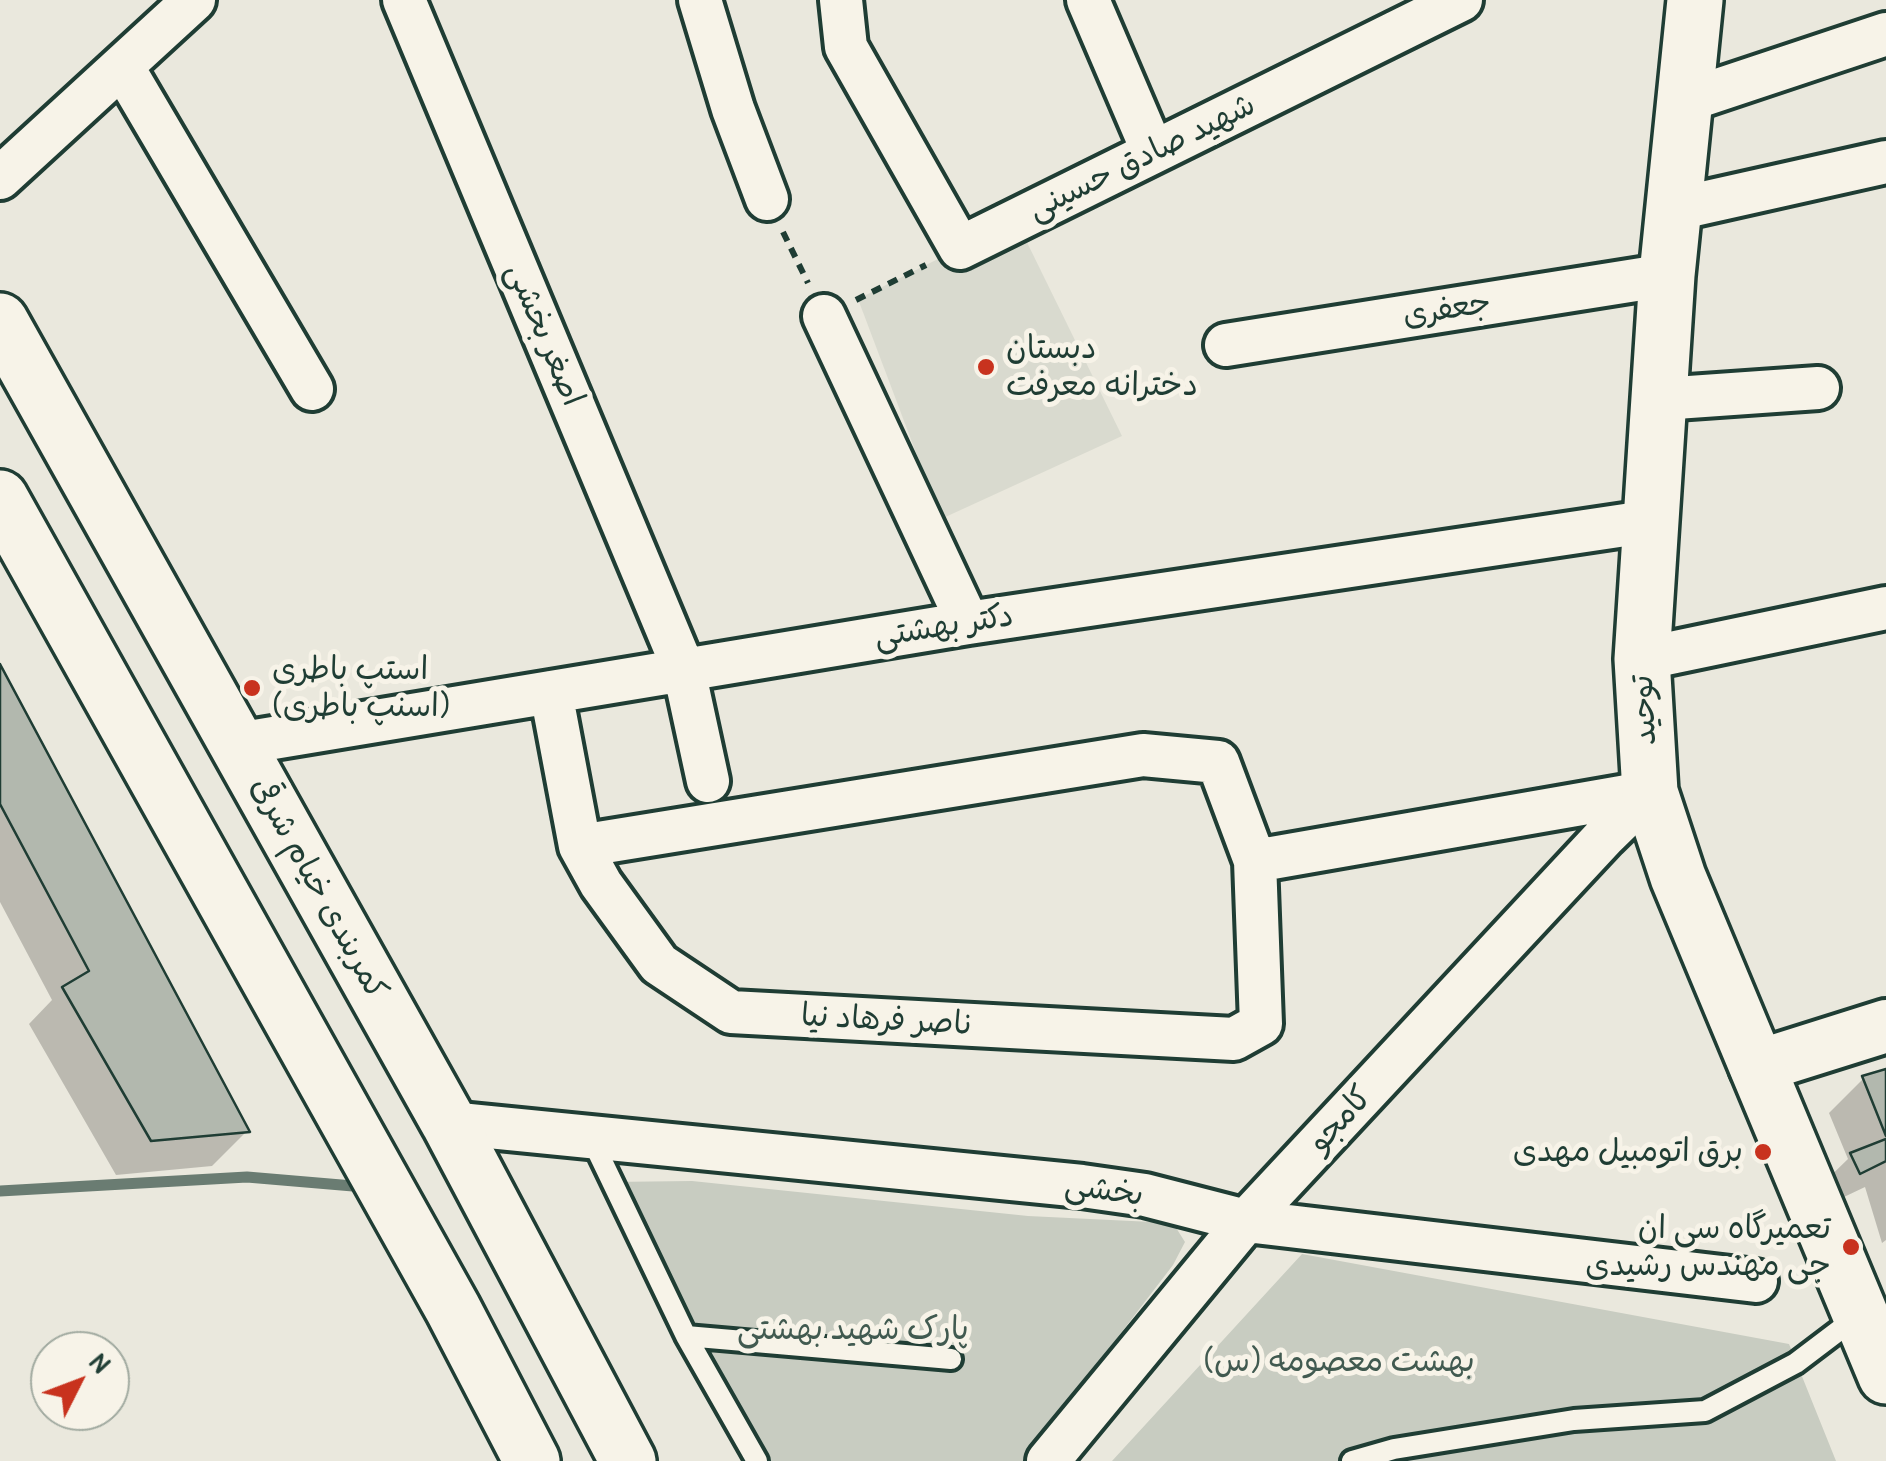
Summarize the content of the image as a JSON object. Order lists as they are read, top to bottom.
{
  "streets": {
    "main road": ["توحید", "کمربندی خیام شرقی"],
    "street": [
      "شهید صادق حسینی",
      "جعفری",
      "اصغر بخشی",
      "دکتر بهشتی",
      "ناصر فرهاد نیا",
      "کامجو",
      "بخشی"
    ]
  },
  "crossings": [
    ["جعفری", "توحید"],
    ["اصغر بخشی", "دکتر بهشتی"],
    ["دکتر بهشتی", "توحید"],
    ["دکتر بهشتی", "کمربندی خیام شرقی"],
    ["دکتر بهشتی", "ناصر فرهاد نیا"],
    ["توحید", "کامجو"],
    ["کمربندی خیام شرقی", "بخشی"],
    ["کامجو", "بخشی"]
  ],
  "parks": ["پارک شهید بهشتی", "(بهشت معصومه (س"],
  "places": [
    "دبستان دخترانه معرفت",
    "استپ باطری (اسنپ باطری)",
    "برق اتومبیل مهدی",
    "تعمیرگاه سی ان جی مهندس رشیدی"
  ],
  "north": "top right"
}
